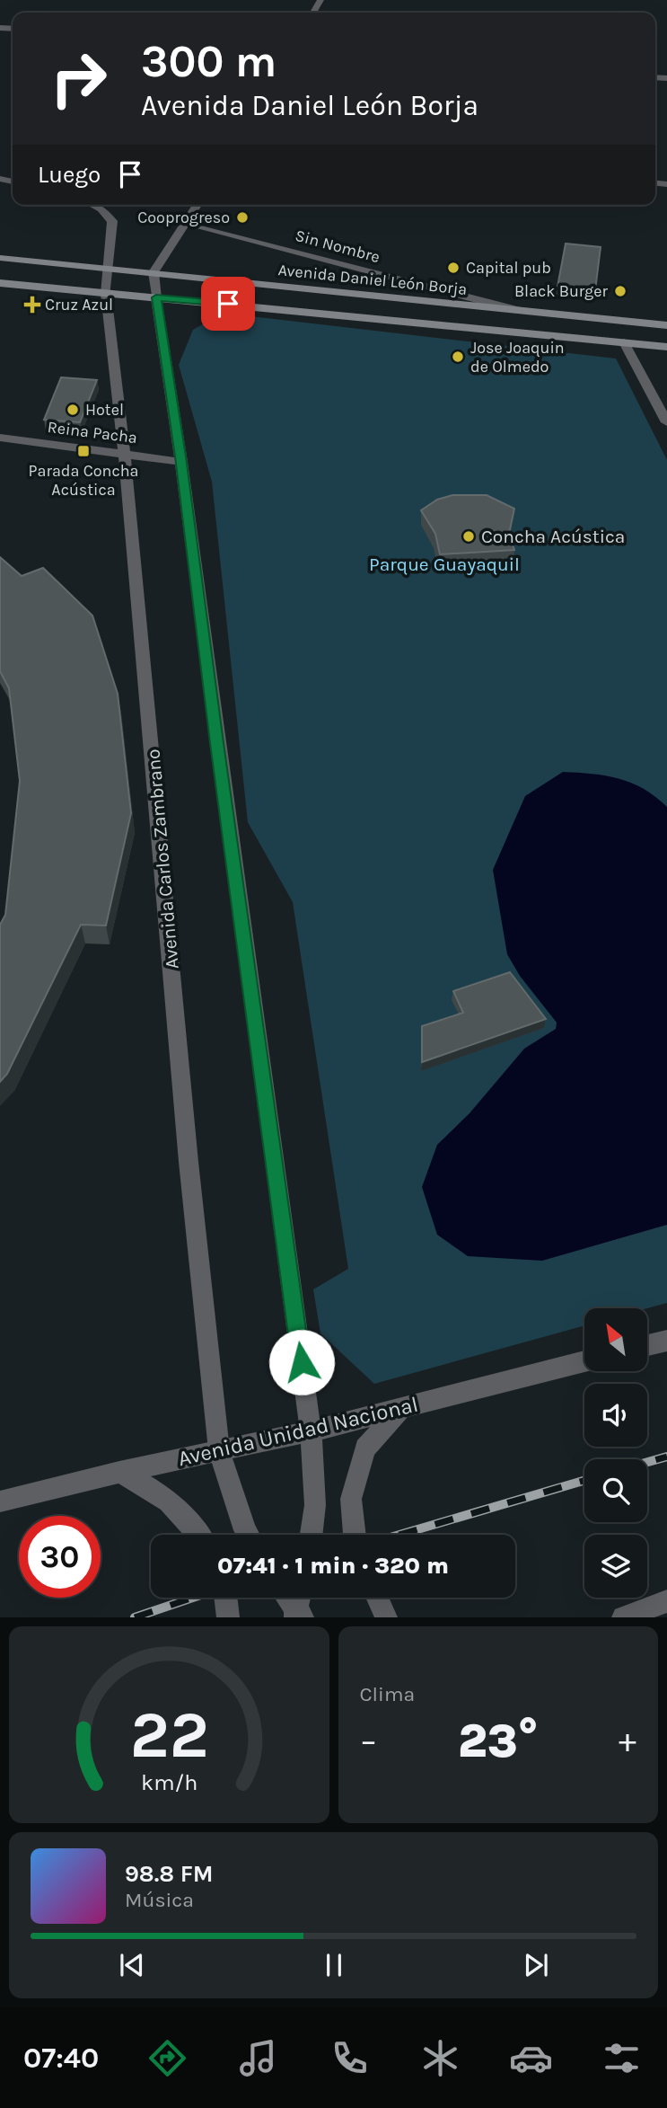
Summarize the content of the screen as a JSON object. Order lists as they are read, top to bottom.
{
  "streets": {
    "main road": ["Avenida Daniel León Borja"],
    "street": [
      "Sin Nombre",
      "Reina Pacha",
      "Avenida Carlos Zambrano",
      "Avenida Unidad Nacional"
    ]
  },
  "crossings": [
    ["Sin Nombre", "Avenida Daniel León Borja"],
    ["Avenida Daniel León Borja", "Avenida Carlos Zambrano"],
    ["Reina Pacha", "Avenida Carlos Zambrano"],
    ["Avenida Carlos Zambrano", "Avenida Unidad Nacional"]
  ],
  "parks": ["Parque Guayaquil"],
  "places": {
    "other": [
      "Cooprogreso",
      "Capital pub",
      "Black Burger",
      "Jose Joaquin de Olmedo",
      "Hotel",
      "Concha Acústica"
    ],
    "health": ["Cruz Azul"],
    "transit": ["Parada Concha Acústica"]
  },
  "north": "top left",
  "page": {
    "turn": ["300 m", "Avenida Daniel León Borja"],
    "then": "Luego",
    "limit": "30",
    "trip": "07:41 · 1 min · 320 m",
    "tile": "Clima",
    "heat": ["−", "23°", "+"],
    "song": ["98.8 FM", "Música"],
    "tabs": "07:40",
    "gauge": ["22", "km/h"]
  }
}
